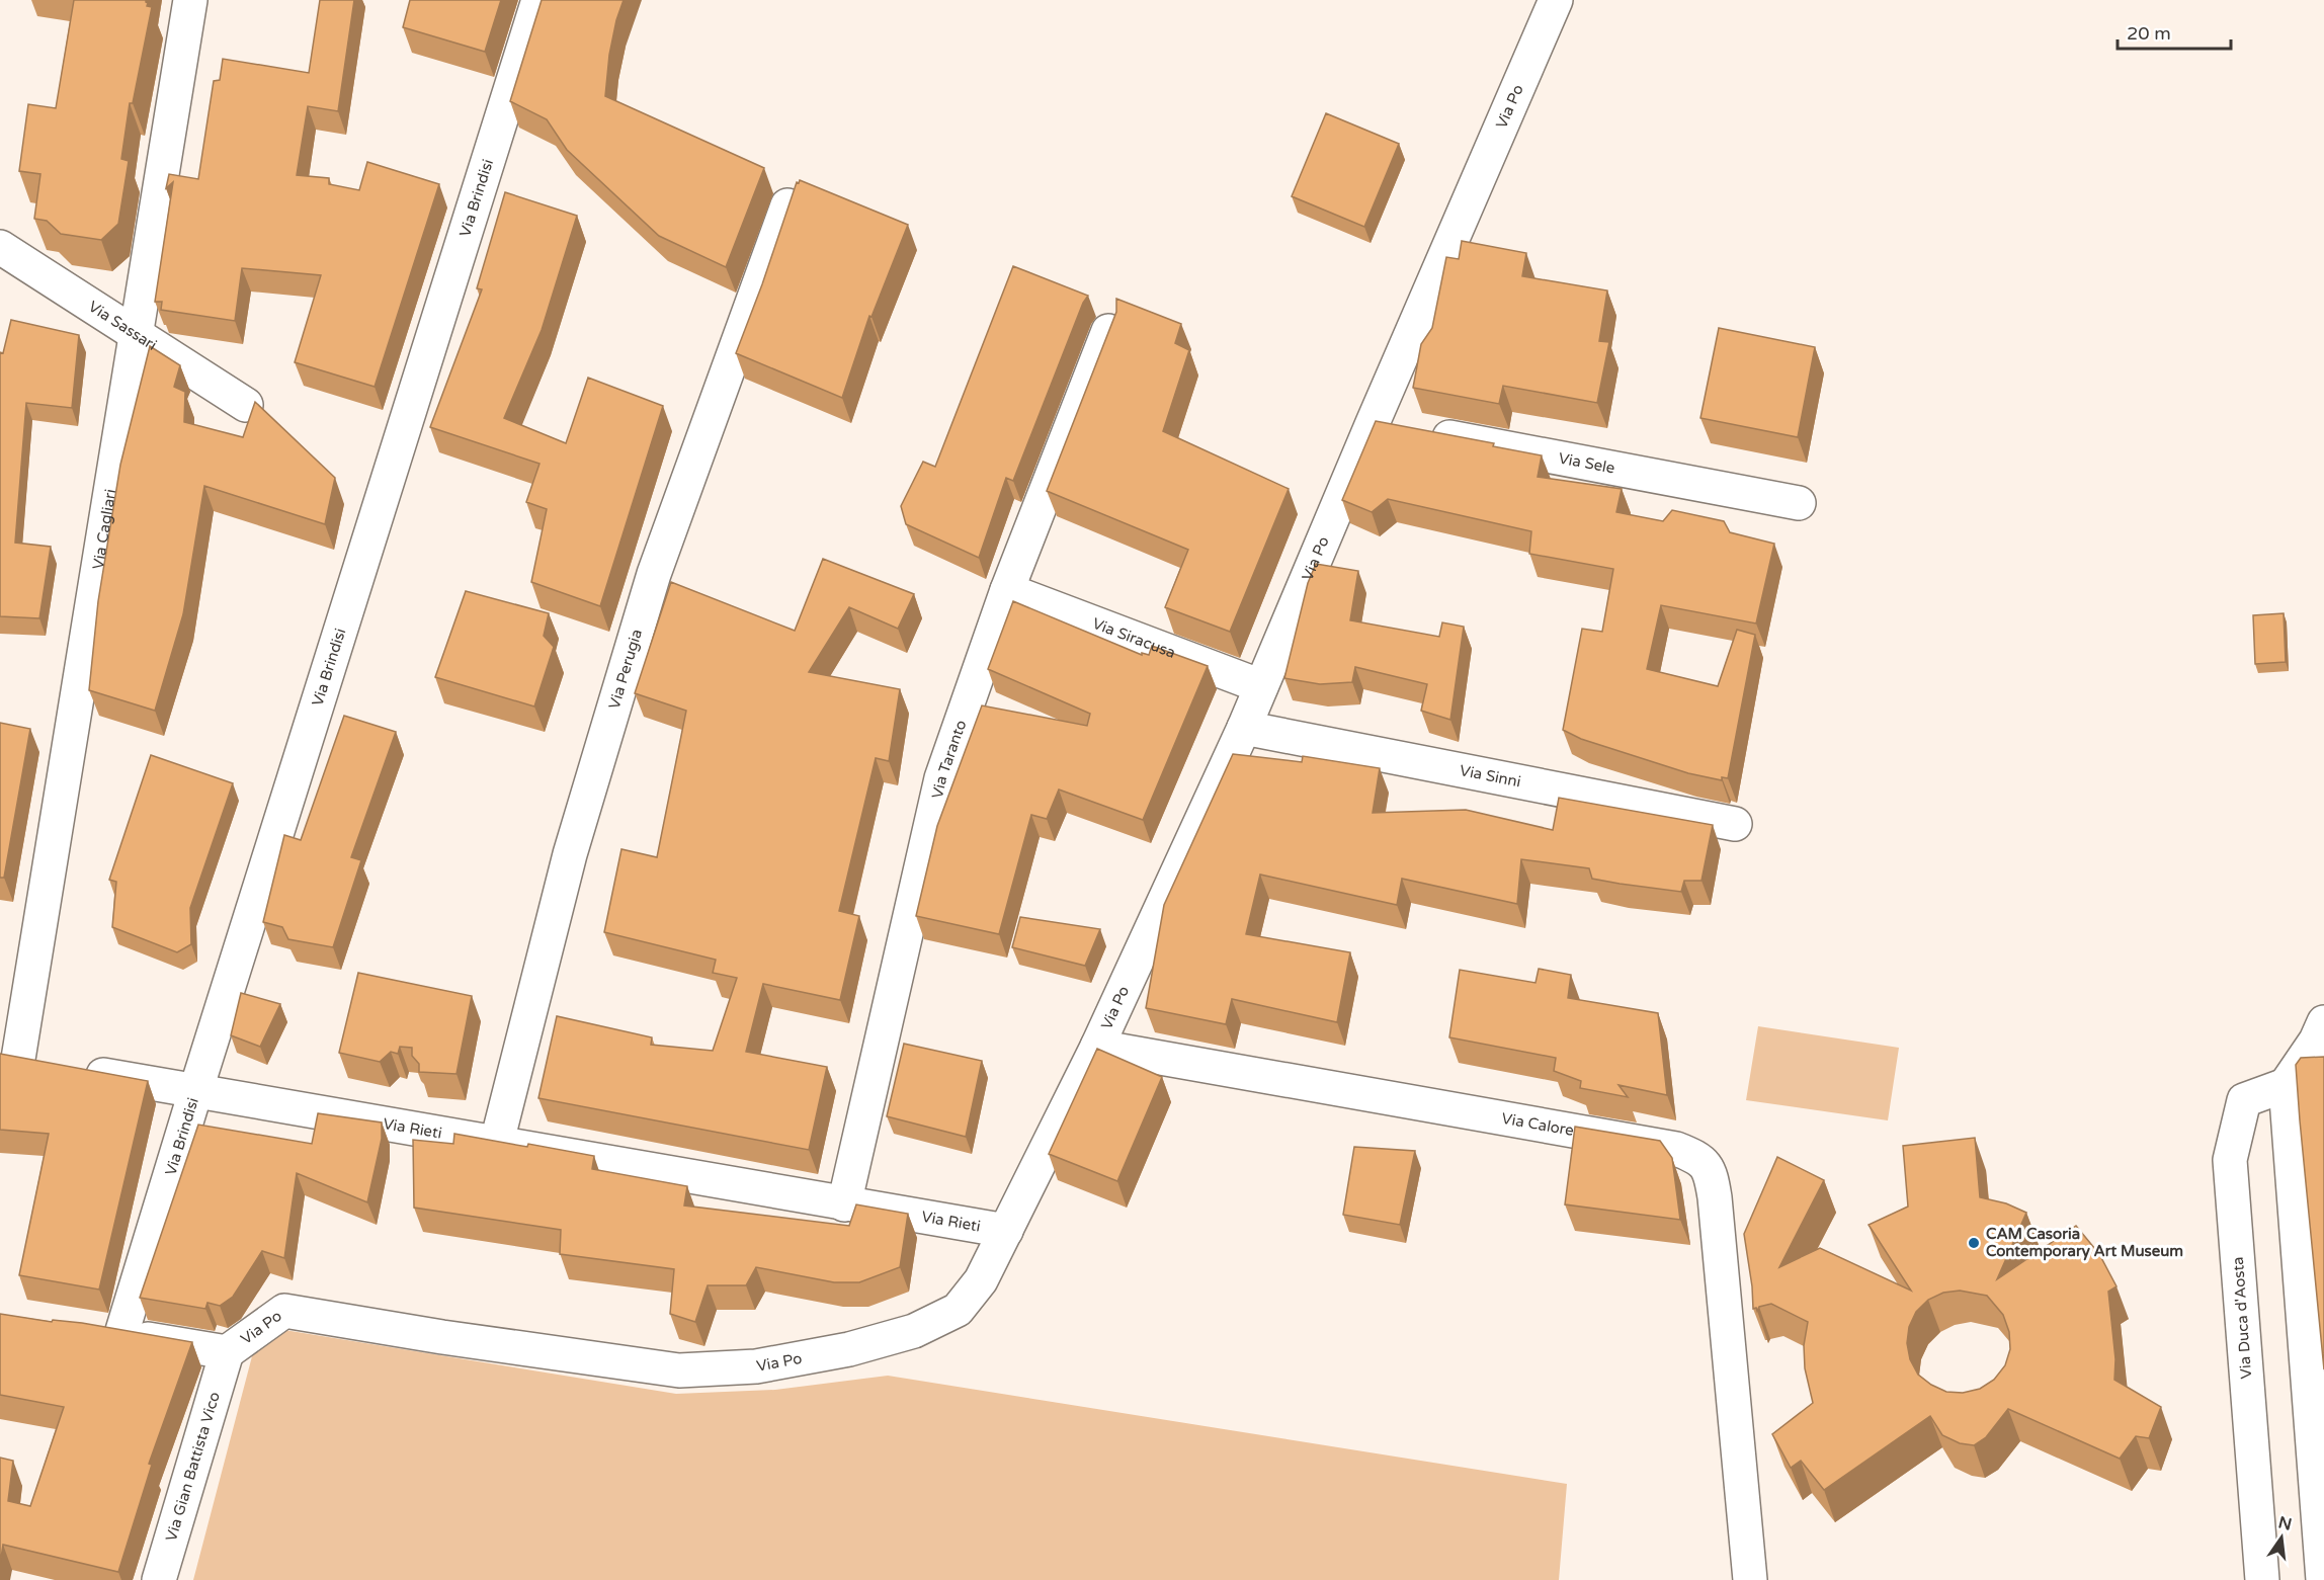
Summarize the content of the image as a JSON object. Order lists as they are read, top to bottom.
{
  "streets": {
    "street": [
      "Via Po",
      "Via Brindisi",
      "Via Sassari",
      "Via Sele",
      "Via Cagliari",
      "Via Siracusa",
      "Via Perugia",
      "Via Taranto",
      "Via Sinni",
      "Via Calore",
      "Via Rieti",
      "Via Duca d'Aosta",
      "Via Gian Battista Vico"
    ]
  },
  "crossings": [
    ["Via Po", "Via Sele"],
    ["Via Po", "Via Siracusa"],
    ["Via Po", "Via Sinni"],
    ["Via Po", "Via Calore"],
    ["Via Po", "Via Rieti"],
    ["Via Po", "Via Gian Battista Vico"],
    ["Via Brindisi", "Via Rieti"],
    ["Via Sassari", "Via Cagliari"],
    ["Via Cagliari", "Via Rieti"],
    ["Via Siracusa", "Via Taranto"],
    ["Via Perugia", "Via Rieti"],
    ["Via Taranto", "Via Rieti"]
  ],
  "places": ["CAM Casoria Contemporary Art Museum"],
  "scale_bar": "20 m",
  "north": "top"
}
